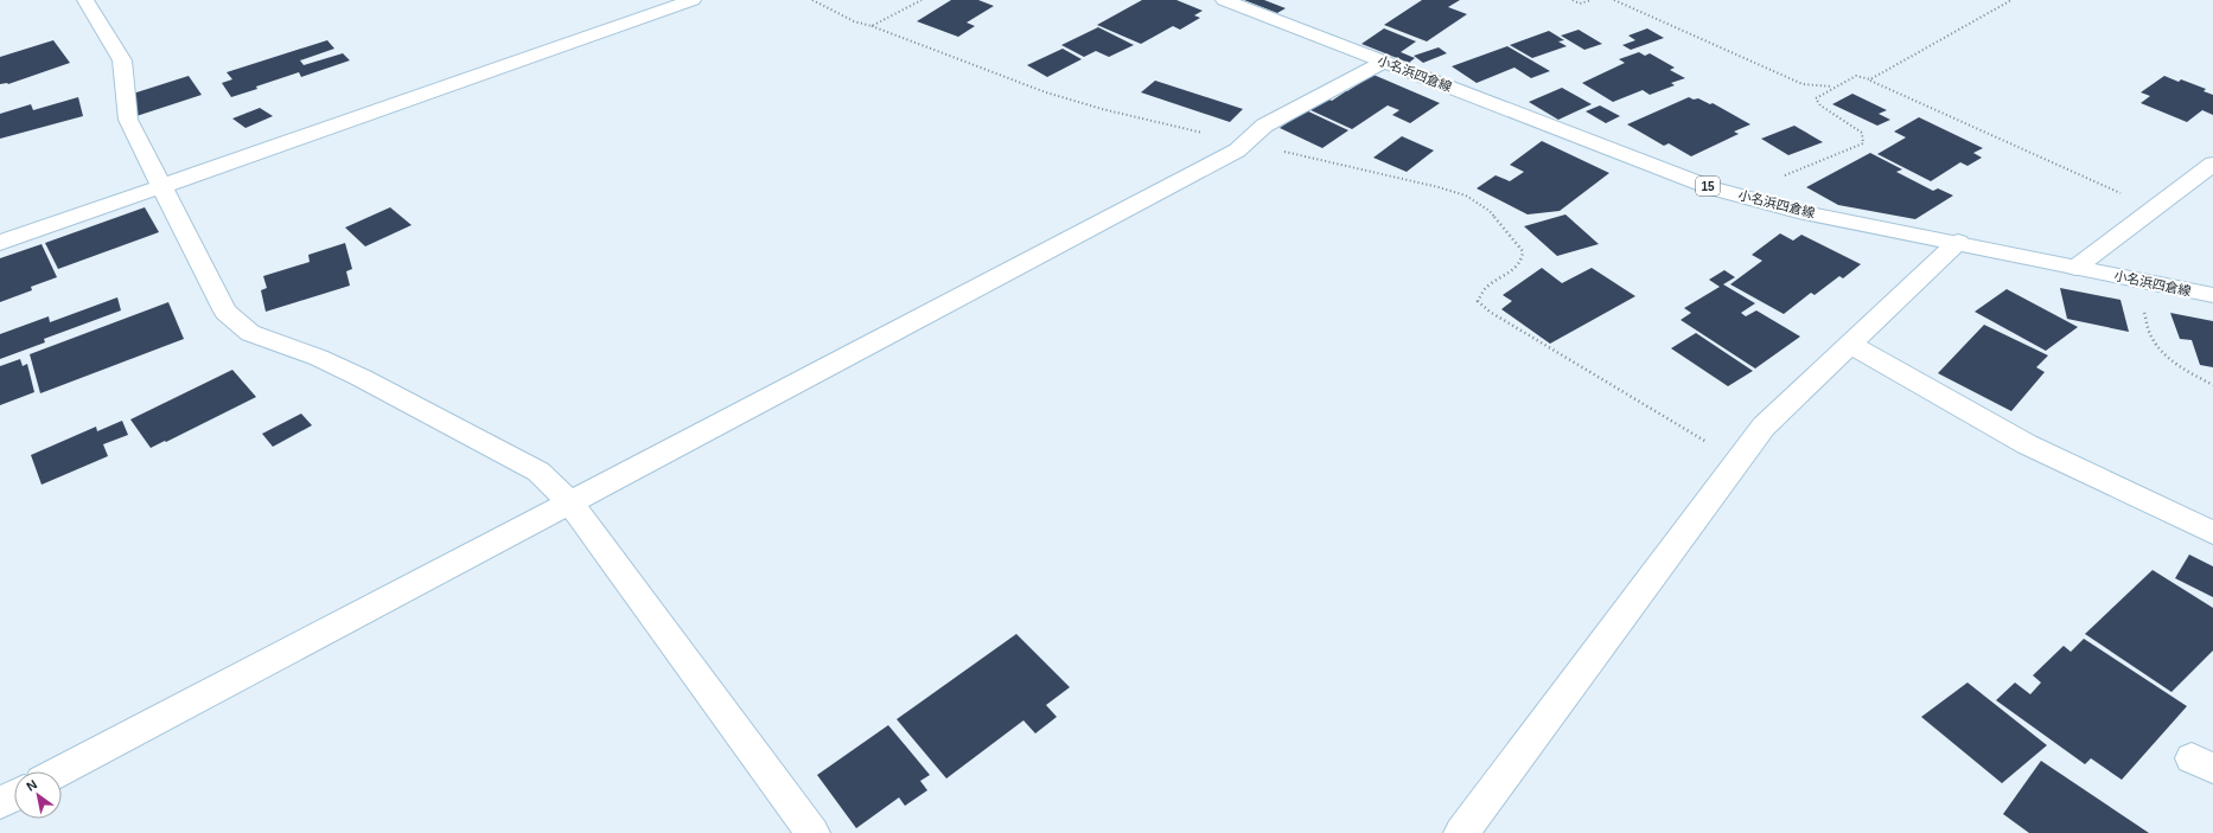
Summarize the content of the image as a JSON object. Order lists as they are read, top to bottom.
{
  "streets": {
    "street": ["小名浜四倉線", "15"]
  },
  "north": "top left"
}
